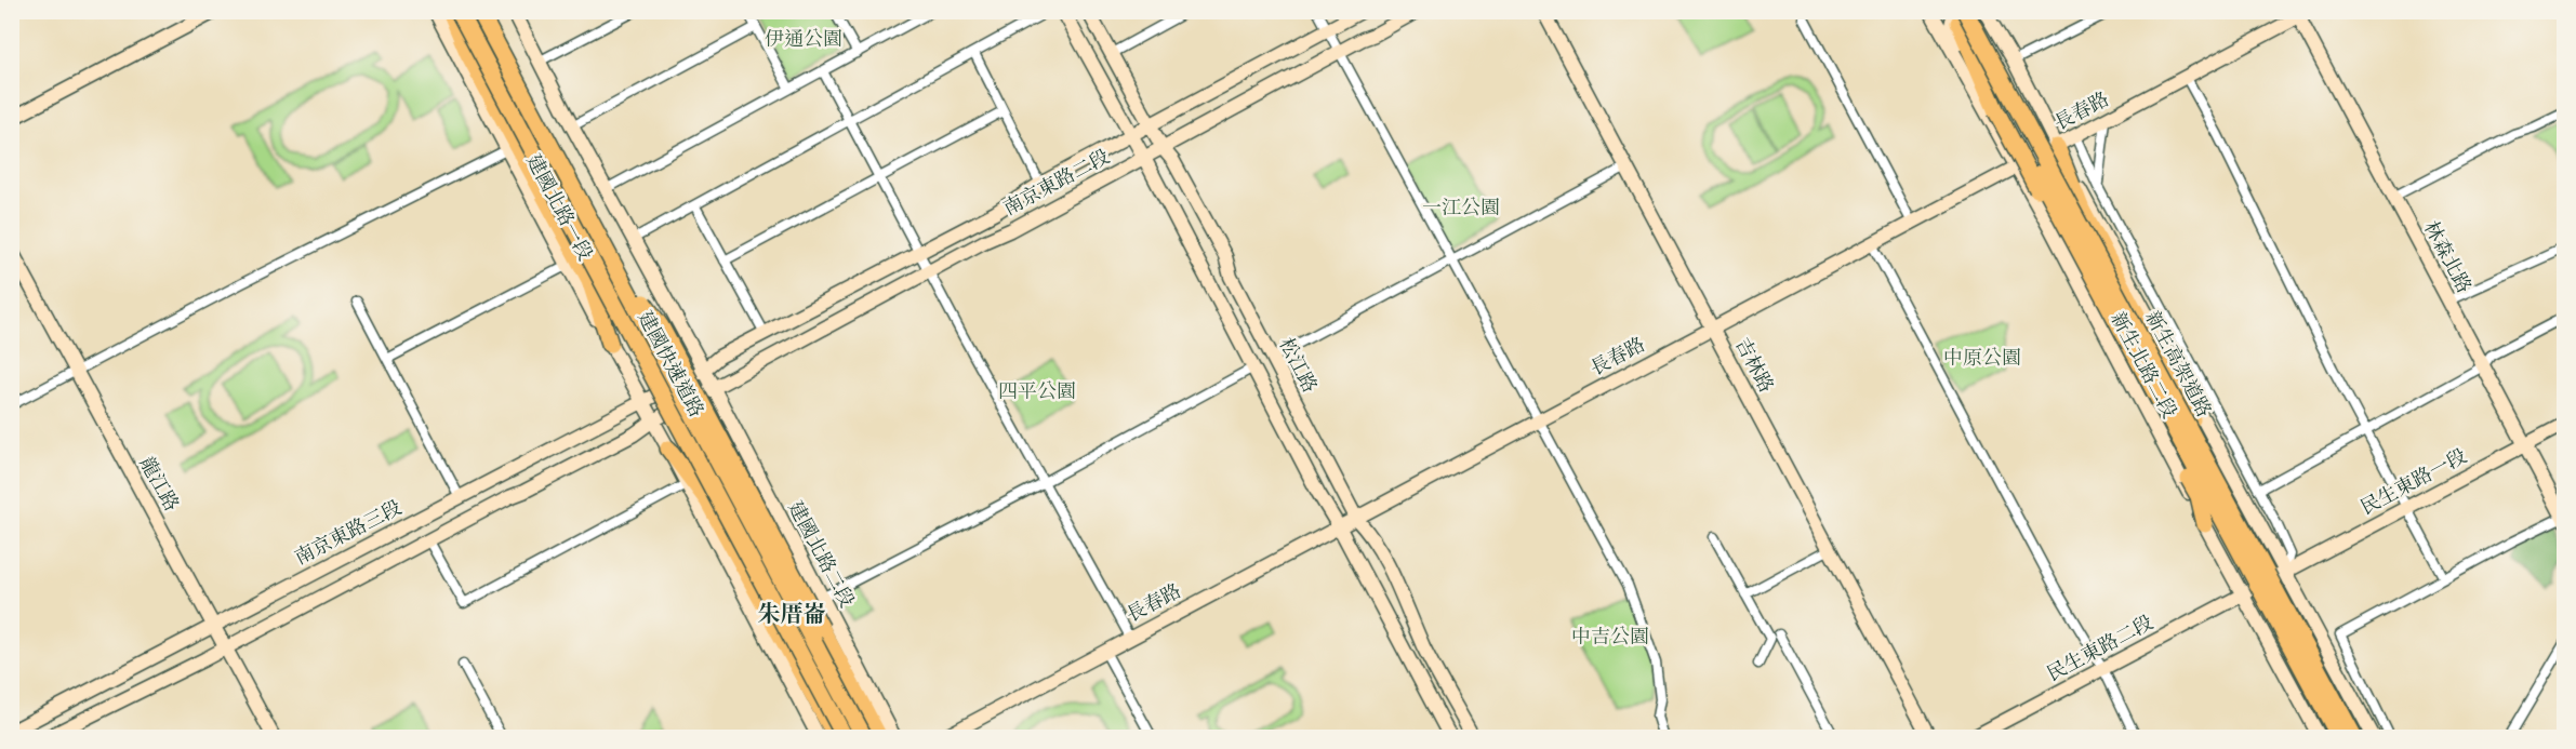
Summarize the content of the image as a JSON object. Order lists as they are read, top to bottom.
{
  "streets": {
    "highway": ["建國快速道路", "新生高架道路"],
    "street": [
      "長春路",
      "南京東路二段",
      "建國北路一段",
      "林森北路",
      "松江路",
      "吉林路",
      "新生北路二段",
      "民生東路一段",
      "龍江路",
      "南京東路三段",
      "建國北路二段",
      "民生東路二段"
    ]
  },
  "crossings": [
    ["長春路", "林森北路"],
    ["長春路", "松江路"],
    ["長春路", "吉林路"],
    ["長春路", "新生北路二段"],
    ["南京東路二段", "松江路"],
    ["南京東路二段", "南京東路三段"],
    ["南京東路二段", "建國北路二段"],
    ["建國北路一段", "南京東路三段"],
    ["林森北路", "民生東路一段"],
    ["新生北路二段", "民生東路一段"],
    ["新生北路二段", "民生東路二段"],
    ["民生東路一段", "民生東路二段"],
    ["龍江路", "南京東路三段"]
  ],
  "districts": ["朱厝崙"],
  "parks": [
    "伊通公園",
    "一江公園",
    "中原公園",
    "四平公園",
    "中吉公園"
  ]
}
